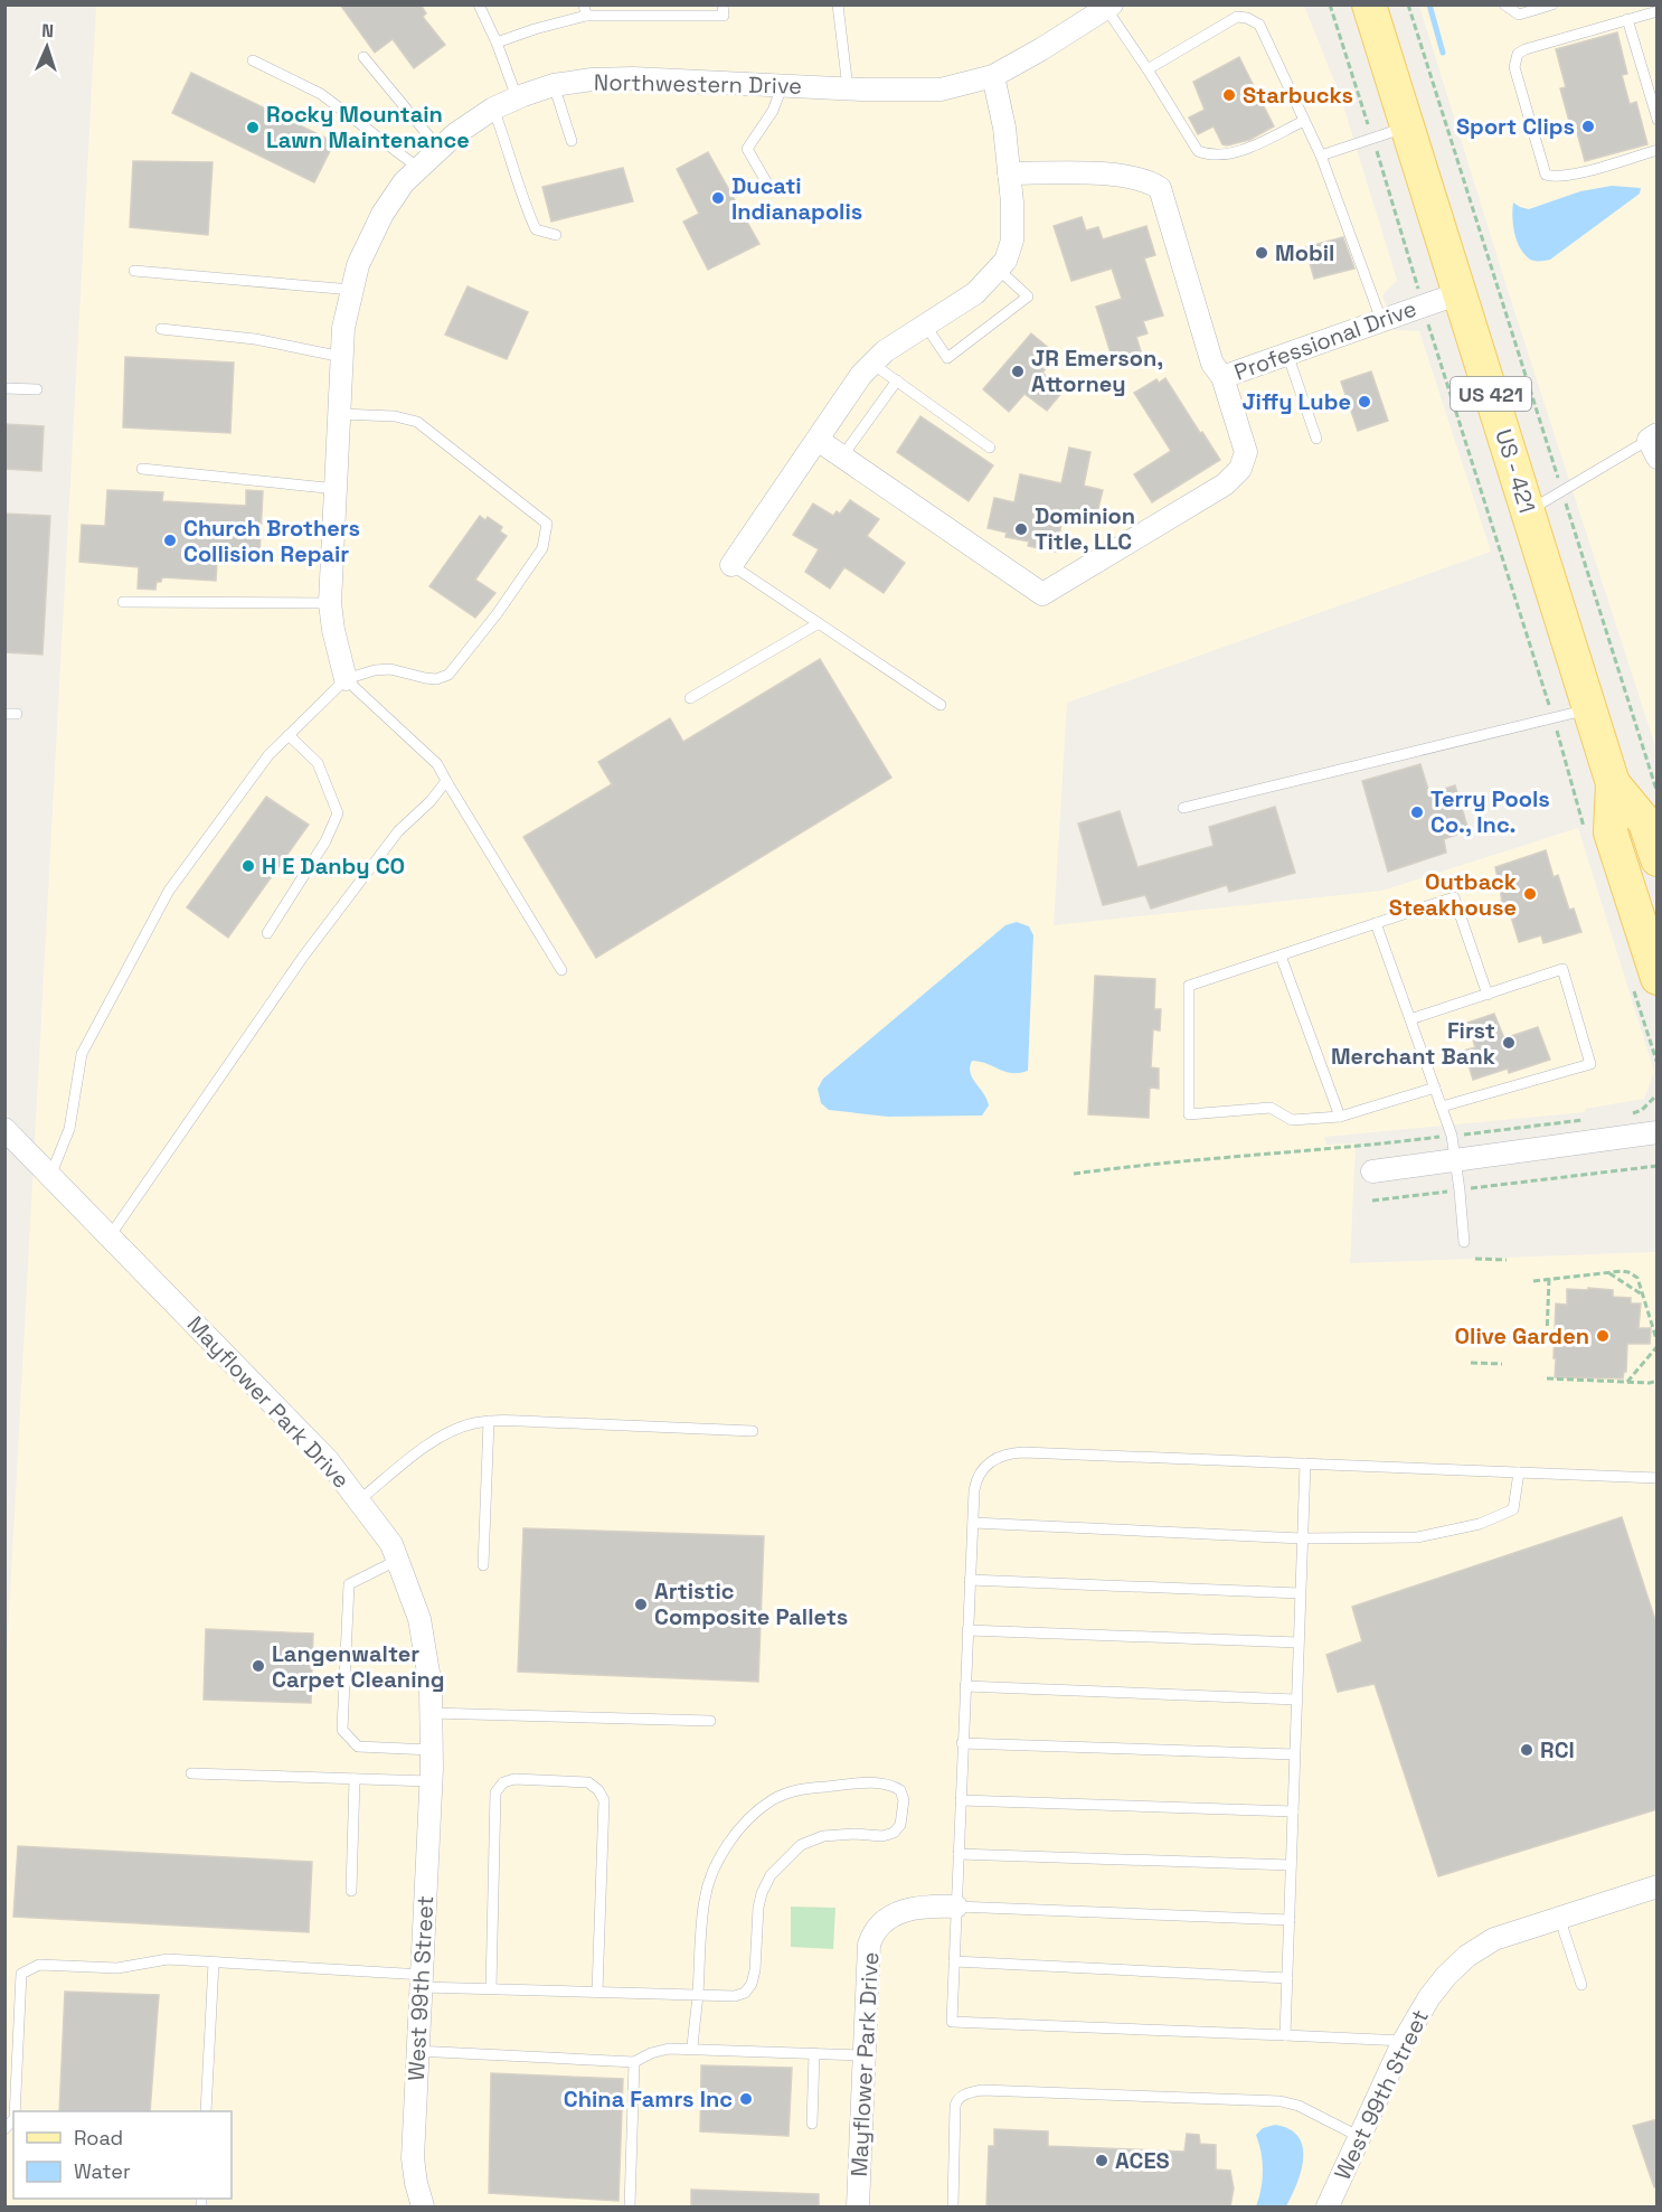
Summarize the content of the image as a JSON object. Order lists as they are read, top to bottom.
{
  "streets": {
    "main road": ["US 421", "US - 421"],
    "street": [
      "Northwestern Drive",
      "Professional Drive",
      "Mayflower Park Drive",
      "West 99th Street"
    ]
  },
  "crossings": [
    ["Professional Drive", "US - 421"],
    ["Mayflower Park Drive", "West 99th Street"]
  ],
  "places": [
    "Starbucks",
    "Sport Clips",
    "Rocky Mountain Lawn Maintenance",
    "Ducati Indianapolis",
    "Mobil",
    "JR Emerson, Attorney",
    "Jiffy Lube",
    "Dominion Title, LLC",
    "Church Brothers Collision Repair",
    "Terry Pools Co., Inc.",
    "H E Danby CO",
    "Outback Steakhouse",
    "First Merchant Bank",
    "Olive Garden",
    "Artistic Composite Pallets",
    "Langenwalter Carpet Cleaning",
    "RCI",
    "China Famrs Inc",
    "ACES"
  ],
  "legend": ["Road", "Water"],
  "north": "top"
}
